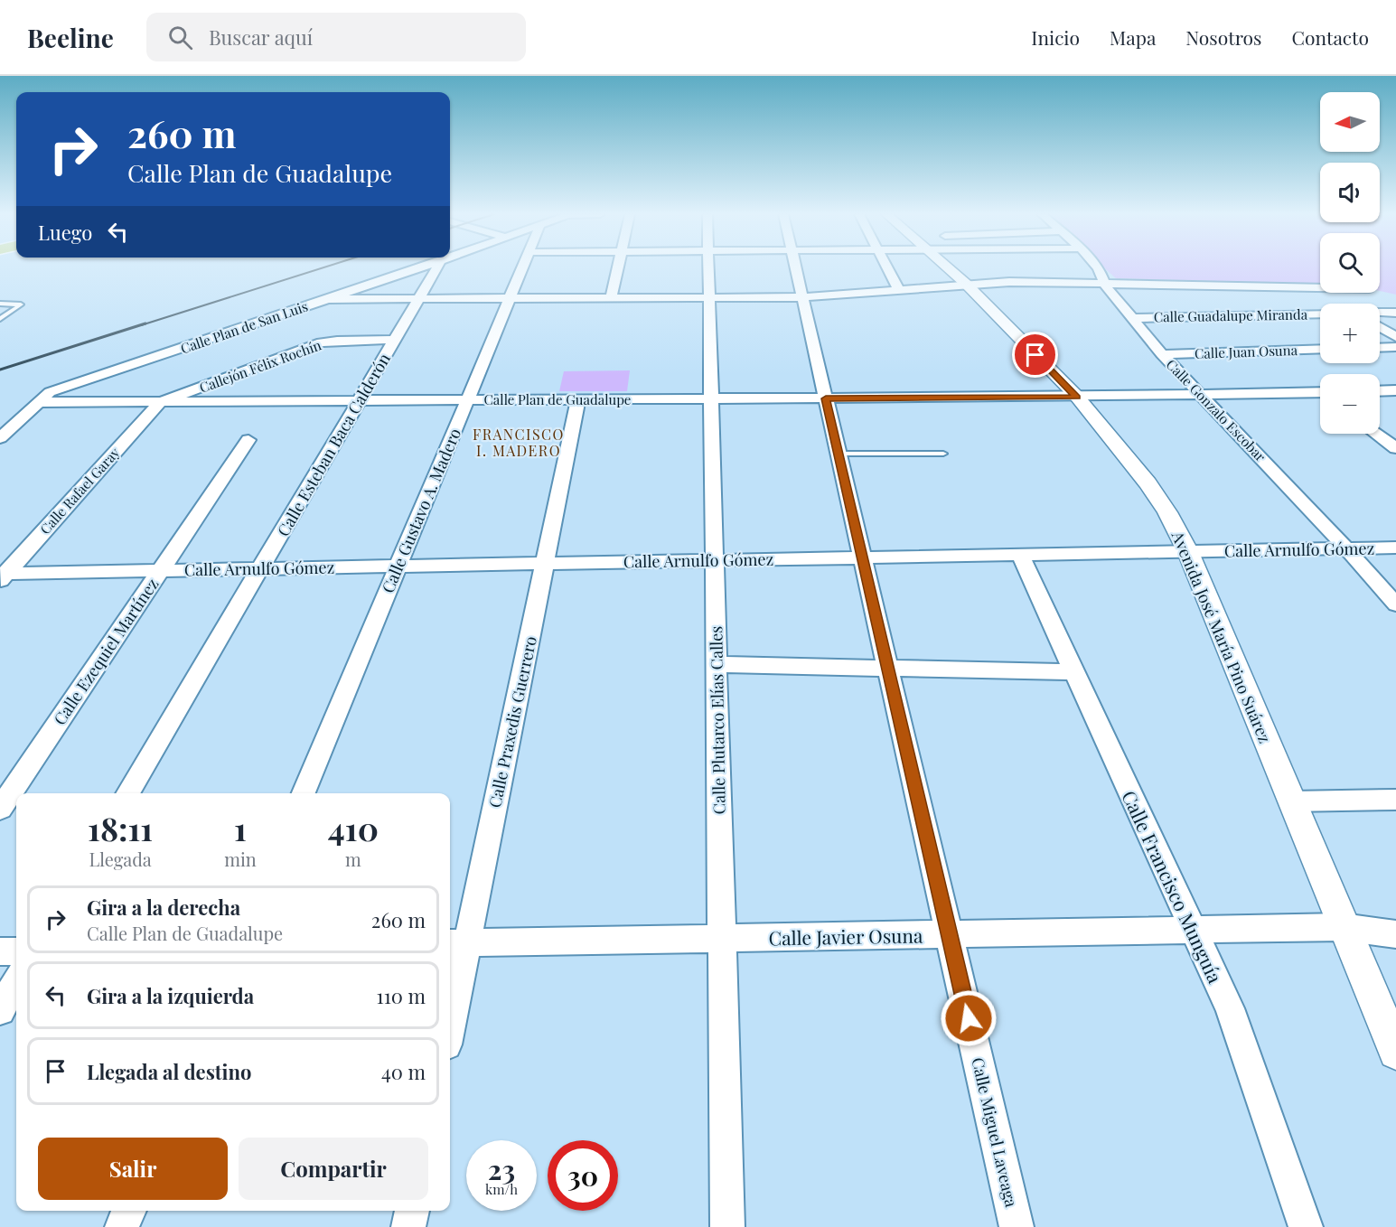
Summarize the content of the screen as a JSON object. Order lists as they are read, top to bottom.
{
  "streets": {
    "street": [
      "Calle Guadalupe Miranda",
      "Calle Plan de San Luis",
      "Calle Juan Osuna",
      "Callejón Félix Rochín",
      "Calle Plan de Guadalupe",
      "Calle Gonzalo Escobar",
      "Calle Esteban Baca Calderón",
      "Calle Rafael Garay",
      "Calle Gustavo A. Madero",
      "Calle Arnulfo Gómez",
      "Avenida José María Pino Suárez",
      "Calle Ezequiel Martínez",
      "Calle Plutarco Elías Calles",
      "Calle Praxedis Guerrero",
      "Calle Francisco Munguía",
      "Calle Javier Osuna",
      "Calle Miguel Laveaga"
    ]
  },
  "crossings": [
    ["Calle Guadalupe Miranda", "Calle Gonzalo Escobar"],
    ["Calle Plan de San Luis", "Calle Plan de Guadalupe"],
    ["Calle Juan Osuna", "Calle Gonzalo Escobar"],
    ["Callejón Félix Rochín", "Calle Plan de Guadalupe"],
    ["Callejón Félix Rochín", "Calle Esteban Baca Calderón"],
    ["Callejón Félix Rochín", "Calle Rafael Garay"],
    ["Calle Plan de Guadalupe", "Calle Gonzalo Escobar"],
    ["Calle Plan de Guadalupe", "Calle Esteban Baca Calderón"],
    ["Calle Plan de Guadalupe", "Calle Rafael Garay"],
    ["Calle Plan de Guadalupe", "Calle Gustavo A. Madero"],
    ["Calle Plan de Guadalupe", "Avenida José María Pino Suárez"],
    ["Calle Plan de Guadalupe", "Calle Plutarco Elías Calles"],
    ["Calle Plan de Guadalupe", "Calle Praxedis Guerrero"],
    ["Calle Plan de Guadalupe", "Calle Miguel Laveaga"],
    ["Calle Gonzalo Escobar", "Calle Arnulfo Gómez"],
    ["Calle Esteban Baca Calderón", "Calle Arnulfo Gómez"],
    ["Calle Rafael Garay", "Calle Arnulfo Gómez"],
    ["Calle Gustavo A. Madero", "Calle Arnulfo Gómez"],
    ["Calle Arnulfo Gómez", "Avenida José María Pino Suárez"],
    ["Calle Arnulfo Gómez", "Calle Ezequiel Martínez"],
    ["Calle Arnulfo Gómez", "Calle Plutarco Elías Calles"],
    ["Calle Arnulfo Gómez", "Calle Praxedis Guerrero"],
    ["Calle Arnulfo Gómez", "Calle Francisco Munguía"],
    ["Calle Arnulfo Gómez", "Calle Miguel Laveaga"],
    ["Avenida José María Pino Suárez", "Calle Javier Osuna"],
    ["Calle Plutarco Elías Calles", "Calle Javier Osuna"],
    ["Calle Praxedis Guerrero", "Calle Javier Osuna"],
    ["Calle Francisco Munguía", "Calle Javier Osuna"],
    ["Calle Javier Osuna", "Calle Miguel Laveaga"]
  ],
  "districts": ["FRANCISCO I. MADERO"],
  "north": "left",
  "page": {
    "header": "Beeline",
    "search": "Buscar aquí",
    "nav": [
      "Inicio",
      "Mapa",
      "Nosotros",
      "Contacto"
    ],
    "map_buttons": ["+", "−"],
    "turn": ["260 m", "Calle Plan de Guadalupe"],
    "then": "Luego",
    "eta": [
      "18:11",
      "Llegada",
      "1",
      "min",
      "410",
      "m"
    ],
    "list": [
      {
        "name": "Gira a la derecha",
        "note": "Calle Plan de Guadalupe",
        "value": "260 m"
      },
      {
        "name": "Gira a la izquierda",
        "value": "110 m"
      },
      {
        "name": "Llegada al destino",
        "value": "40 m"
      }
    ],
    "buttons": ["Salir", "Compartir"],
    "speed": "23 km/h",
    "limit": "30"
  }
}
